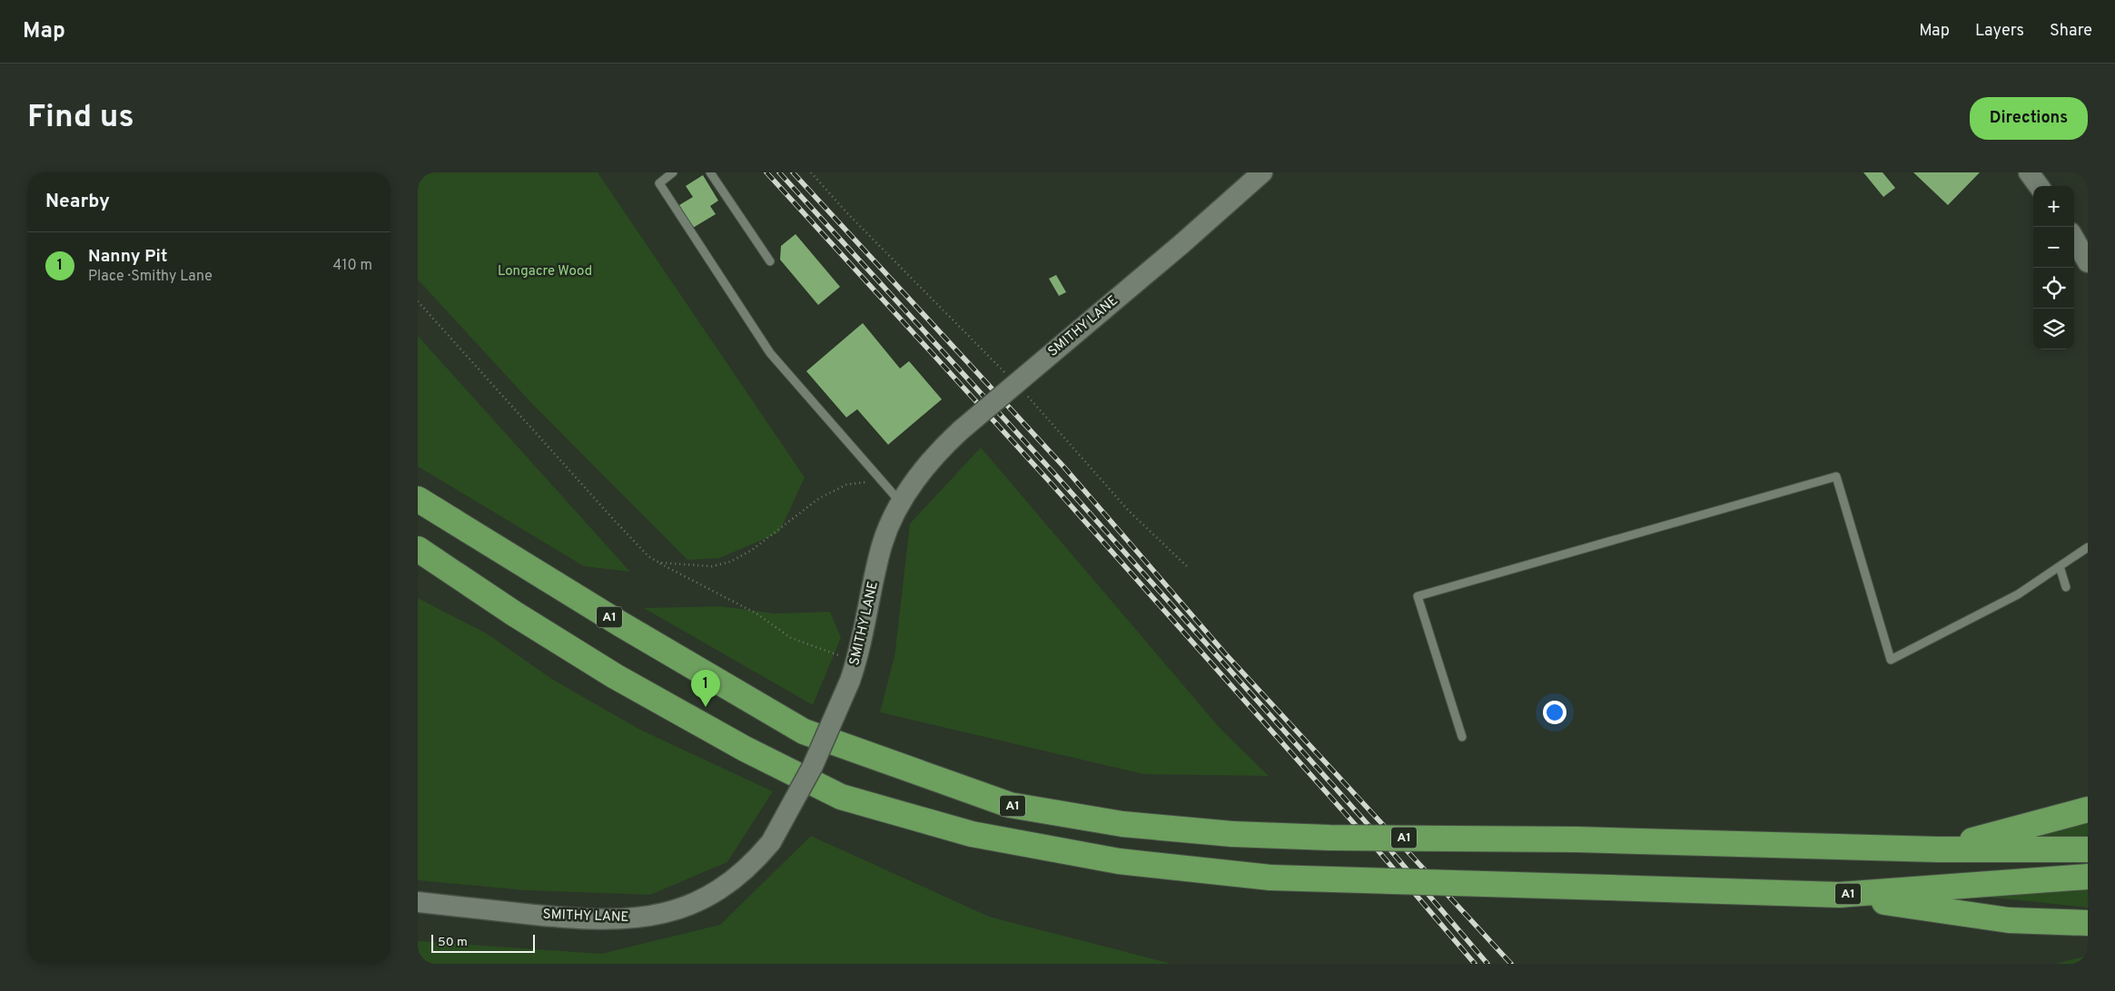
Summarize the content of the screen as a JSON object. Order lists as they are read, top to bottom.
{
  "streets": {
    "highway": ["A1"],
    "street": ["SMITHY LANE"]
  },
  "parks": ["Longacre Wood"],
  "scale_bar": "50 m",
  "page": {
    "header": "Map",
    "nav": ["Map", "Layers", "Share"],
    "buttons": "Directions",
    "title": "Find us",
    "heading": "Nearby",
    "map_buttons": ["+", "−"],
    "list": [
      {
        "mark": "1",
        "name": "Nanny Pit",
        "note": "Place · Smithy Lane",
        "value": "410 m"
      }
    ],
    "pins": "1",
    "scale": "50 m"
  }
}
